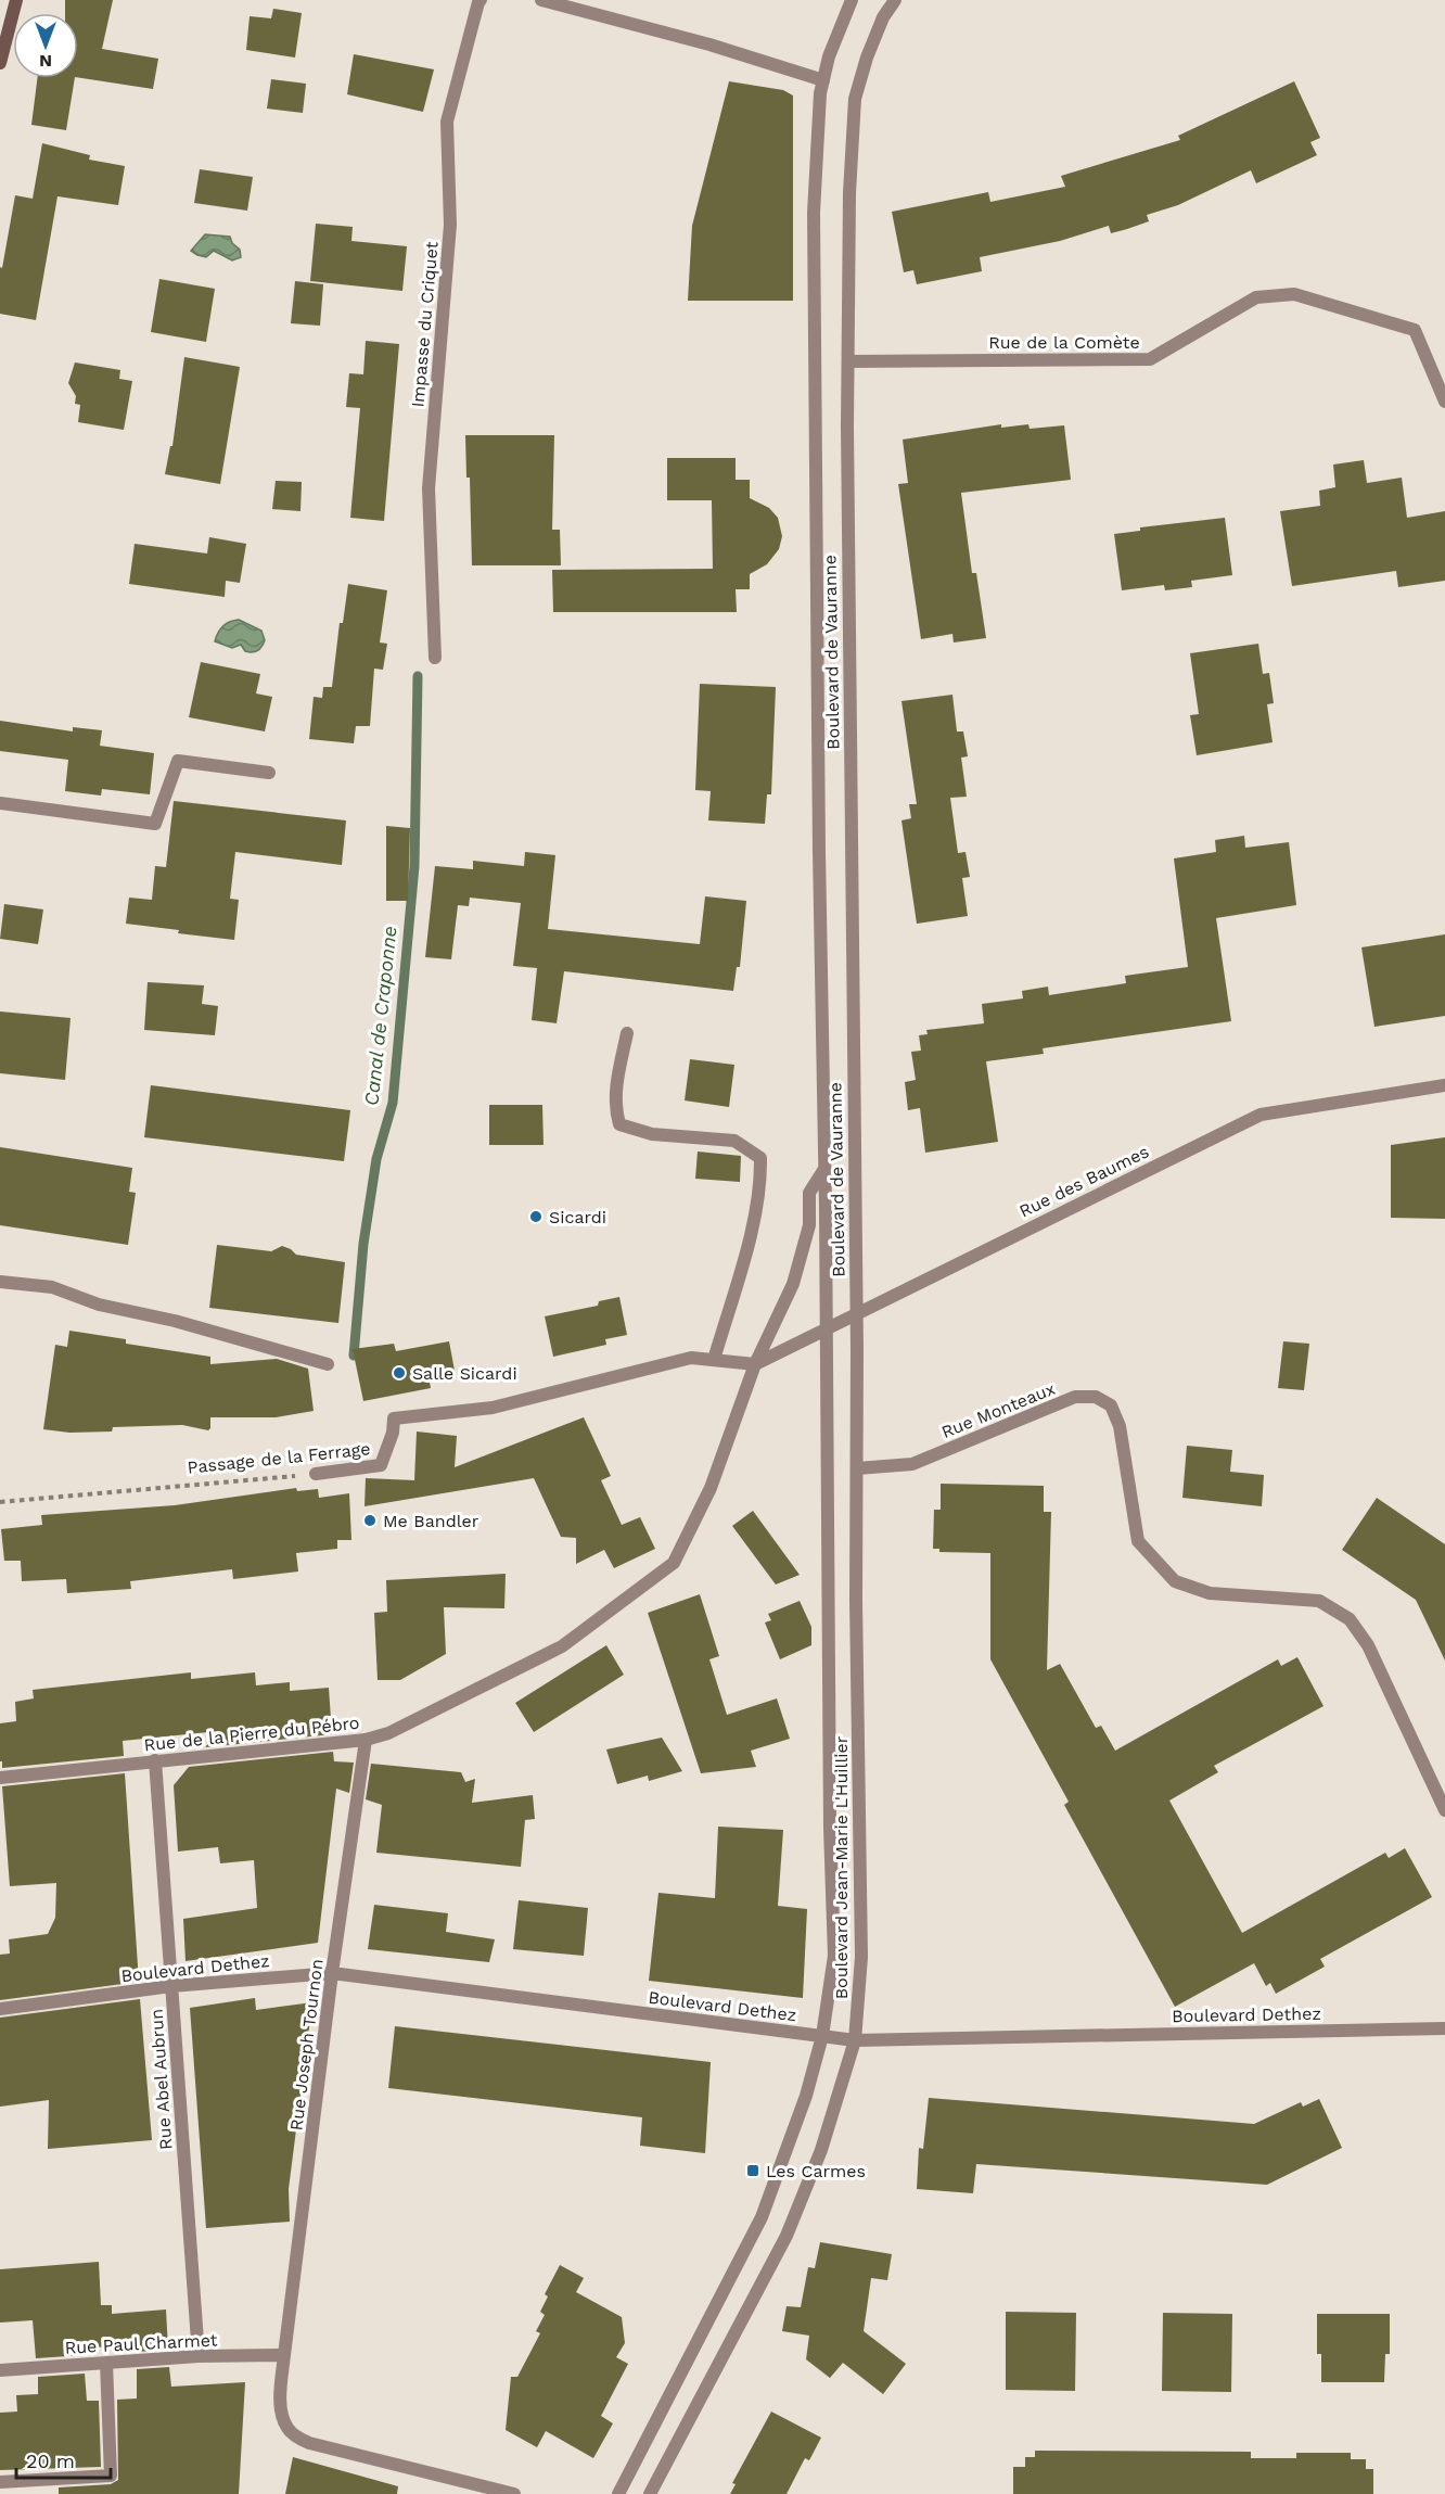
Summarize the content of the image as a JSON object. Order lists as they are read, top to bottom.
{
  "streets": {
    "street": [
      "Impasse du Criquet",
      "Rue de la Comète",
      "Boulevard de Vauranne",
      "Rue des Baumes",
      "Rue Monteaux",
      "Passage de la Ferrage",
      "Rue de la Pierre du Pébro",
      "Boulevard Jean-Marie L'Huillier",
      "Boulevard Dethez",
      "Rue Joseph Tournon",
      "Rue Abel Aubrun",
      "Rue Paul Charmet"
    ]
  },
  "crossings": [
    ["Rue de la Comète", "Boulevard de Vauranne"],
    ["Boulevard de Vauranne", "Rue des Baumes"],
    ["Boulevard de Vauranne", "Passage de la Ferrage"],
    ["Boulevard de Vauranne", "Rue de la Pierre du Pébro"],
    ["Boulevard de Vauranne", "Boulevard Jean-Marie L'Huillier"],
    ["Rue des Baumes", "Passage de la Ferrage"],
    ["Rue des Baumes", "Rue de la Pierre du Pébro"],
    ["Rue des Baumes", "Boulevard Jean-Marie L'Huillier"],
    ["Rue Monteaux", "Boulevard Jean-Marie L'Huillier"],
    ["Passage de la Ferrage", "Rue de la Pierre du Pébro"],
    ["Rue de la Pierre du Pébro", "Rue Joseph Tournon"],
    ["Rue de la Pierre du Pébro", "Rue Abel Aubrun"],
    ["Boulevard Jean-Marie L'Huillier", "Boulevard Dethez"],
    ["Boulevard Dethez", "Rue Joseph Tournon"],
    ["Boulevard Dethez", "Rue Abel Aubrun"],
    ["Rue Joseph Tournon", "Rue Paul Charmet"],
    ["Rue Abel Aubrun", "Rue Paul Charmet"]
  ],
  "water": ["Canal de Craponne"],
  "places": {
    "other": ["Sicardi", "Salle Sicardi", "Me Bandler"],
    "transit": ["Les Carmes"]
  },
  "scale_bar": "20 m",
  "north": "bottom"
}
